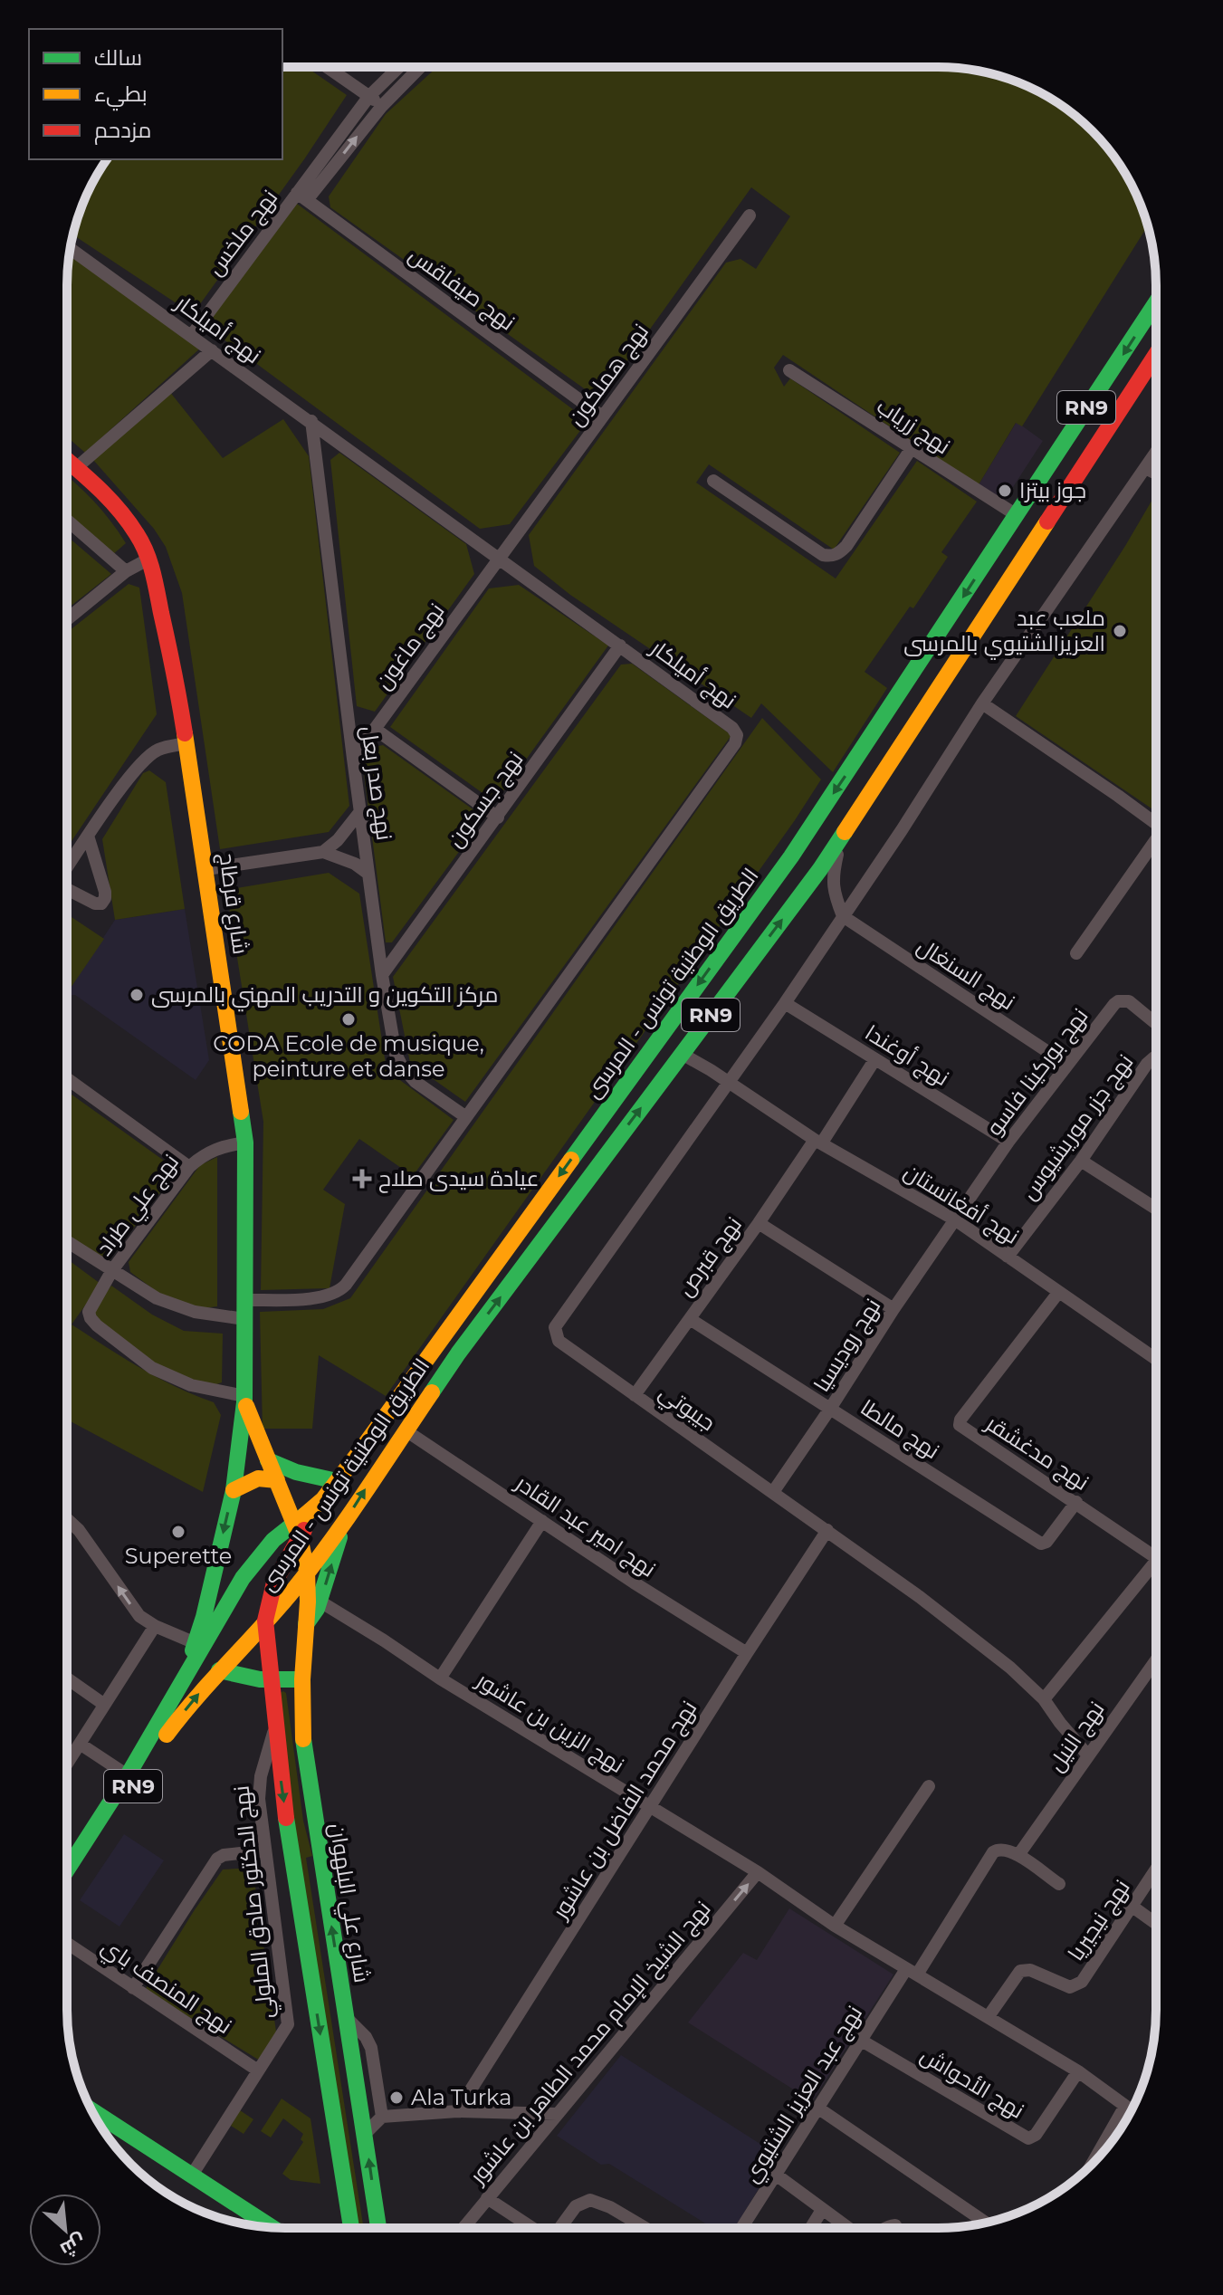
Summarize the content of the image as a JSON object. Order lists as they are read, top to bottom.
{
  "streets": {
    "main road": [
      "RN9",
      "شارع قرطاج",
      "الطريق الوطنية تونس - المرسى",
      "شارع علي البلهوان"
    ],
    "street": [
      "نهج ملخس",
      "نهج صيفاقس",
      "نهج أميلكار",
      "نهج هملكون",
      "نهج زرياب",
      "نهج ماغون",
      "نهج صدر بعل",
      "نهج جسكون",
      "نهج السنغال",
      "نهج أوغندا",
      "نهج بوركينا فاسو",
      "نهج جزر موريشيوس",
      "نهج أفغانستان",
      "نهج علي طراد",
      "نهج قبرص",
      "نهج روديسيا",
      "جيبوتي",
      "نهج مالطا",
      "نهج مدغشقر",
      "نهج امير عبد القادر",
      "نهج الزين بن عاشور",
      "نهج النيل",
      "نهج محمد الفاضل بن عاشور",
      "نهج الدكتور صادق الملولي",
      "نهج نيجيريا",
      "نهج المنصف باي",
      "نهج الشيخ الإمام محمد الطاهر بن عاشور",
      "نهج الأحواش",
      "نهج عبد العزيز الشتيوي"
    ]
  },
  "crossings": [
    ["نهج ملخس", "نهج صيفاقس"],
    ["نهج ملخس", "نهج أميلكار"],
    ["نهج صيفاقس", "نهج هملكون"],
    ["نهج أميلكار", "نهج هملكون"],
    ["نهج أميلكار", "نهج ماغون"],
    ["نهج أميلكار", "نهج صدر بعل"],
    ["نهج أميلكار", "نهج جسكون"],
    ["نهج أميلكار", "شارع قرطاج"],
    ["نهج هملكون", "نهج ماغون"],
    ["RN9", "الطريق الوطنية تونس - المرسى"],
    ["نهج زرياب", "الطريق الوطنية تونس - المرسى"],
    ["نهج ماغون", "نهج صدر بعل"],
    ["نهج صدر بعل", "نهج جسكون"],
    ["شارع قرطاج", "الطريق الوطنية تونس - المرسى"],
    ["شارع قرطاج", "نهج علي طراد"],
    ["شارع قرطاج", "شارع علي البلهوان"],
    ["نهج السنغال", "نهج بوركينا فاسو"],
    ["الطريق الوطنية تونس - المرسى", "نهج أفغانستان"],
    ["الطريق الوطنية تونس - المرسى", "نهج امير عبد القادر"],
    ["الطريق الوطنية تونس - المرسى", "شارع علي البلهوان"],
    ["نهج أوغندا", "نهج بوركينا فاسو"],
    ["نهج أوغندا", "نهج قبرص"],
    ["نهج بوركينا فاسو", "نهج أفغانستان"],
    ["نهج بوركينا فاسو", "نهج روديسيا"],
    ["نهج جزر موريشيوس", "نهج أفغانستان"],
    ["نهج أفغانستان", "نهج قبرص"],
    ["نهج أفغانستان", "نهج روديسيا"],
    ["نهج أفغانستان", "جيبوتي"],
    ["نهج أفغانستان", "نهج مدغشقر"],
    ["نهج علي طراد", "شارع علي البلهوان"],
    ["نهج قبرص", "جيبوتي"],
    ["نهج قبرص", "نهج مالطا"],
    ["نهج روديسيا", "جيبوتي"],
    ["نهج روديسيا", "نهج مالطا"],
    ["جيبوتي", "نهج النيل"],
    ["جيبوتي", "نهج محمد الفاضل بن عاشور"],
    ["نهج مالطا", "نهج مدغشقر"],
    ["نهج امير عبد القادر", "نهج محمد الفاضل بن عاشور"],
    ["نهج الزين بن عاشور", "نهج محمد الفاضل بن عاشور"],
    ["نهج الزين بن عاشور", "نهج نيجيريا"],
    ["نهج الزين بن عاشور", "نهج الشيخ الإمام محمد الطاهر بن عاشور"],
    ["نهج الزين بن عاشور", "نهج الأحواش"],
    ["نهج الزين بن عاشور", "نهج عبد العزيز الشتيوي"],
    ["نهج الدكتور صادق الملولي", "نهج المنصف باي"],
    ["نهج الأحواش", "نهج عبد العزيز الشتيوي"]
  ],
  "one_way": ["نهج الشيخ الإمام محمد الطاهر بن عاشور"],
  "places": {
    "other": [
      "جوز بيتزا",
      "ملعب عبد العزيزالشتيوي بالمرسى",
      "مركز التكوين و التدريب المهني بالمرسى",
      "CODA Ecole de musique, peinture et danse",
      "Superette",
      "Ala Turka"
    ],
    "health": ["عيادة سيدى صلاح"]
  },
  "legend": ["سالك", "بطيء", "مزدحم"],
  "north": "bottom right"
}
